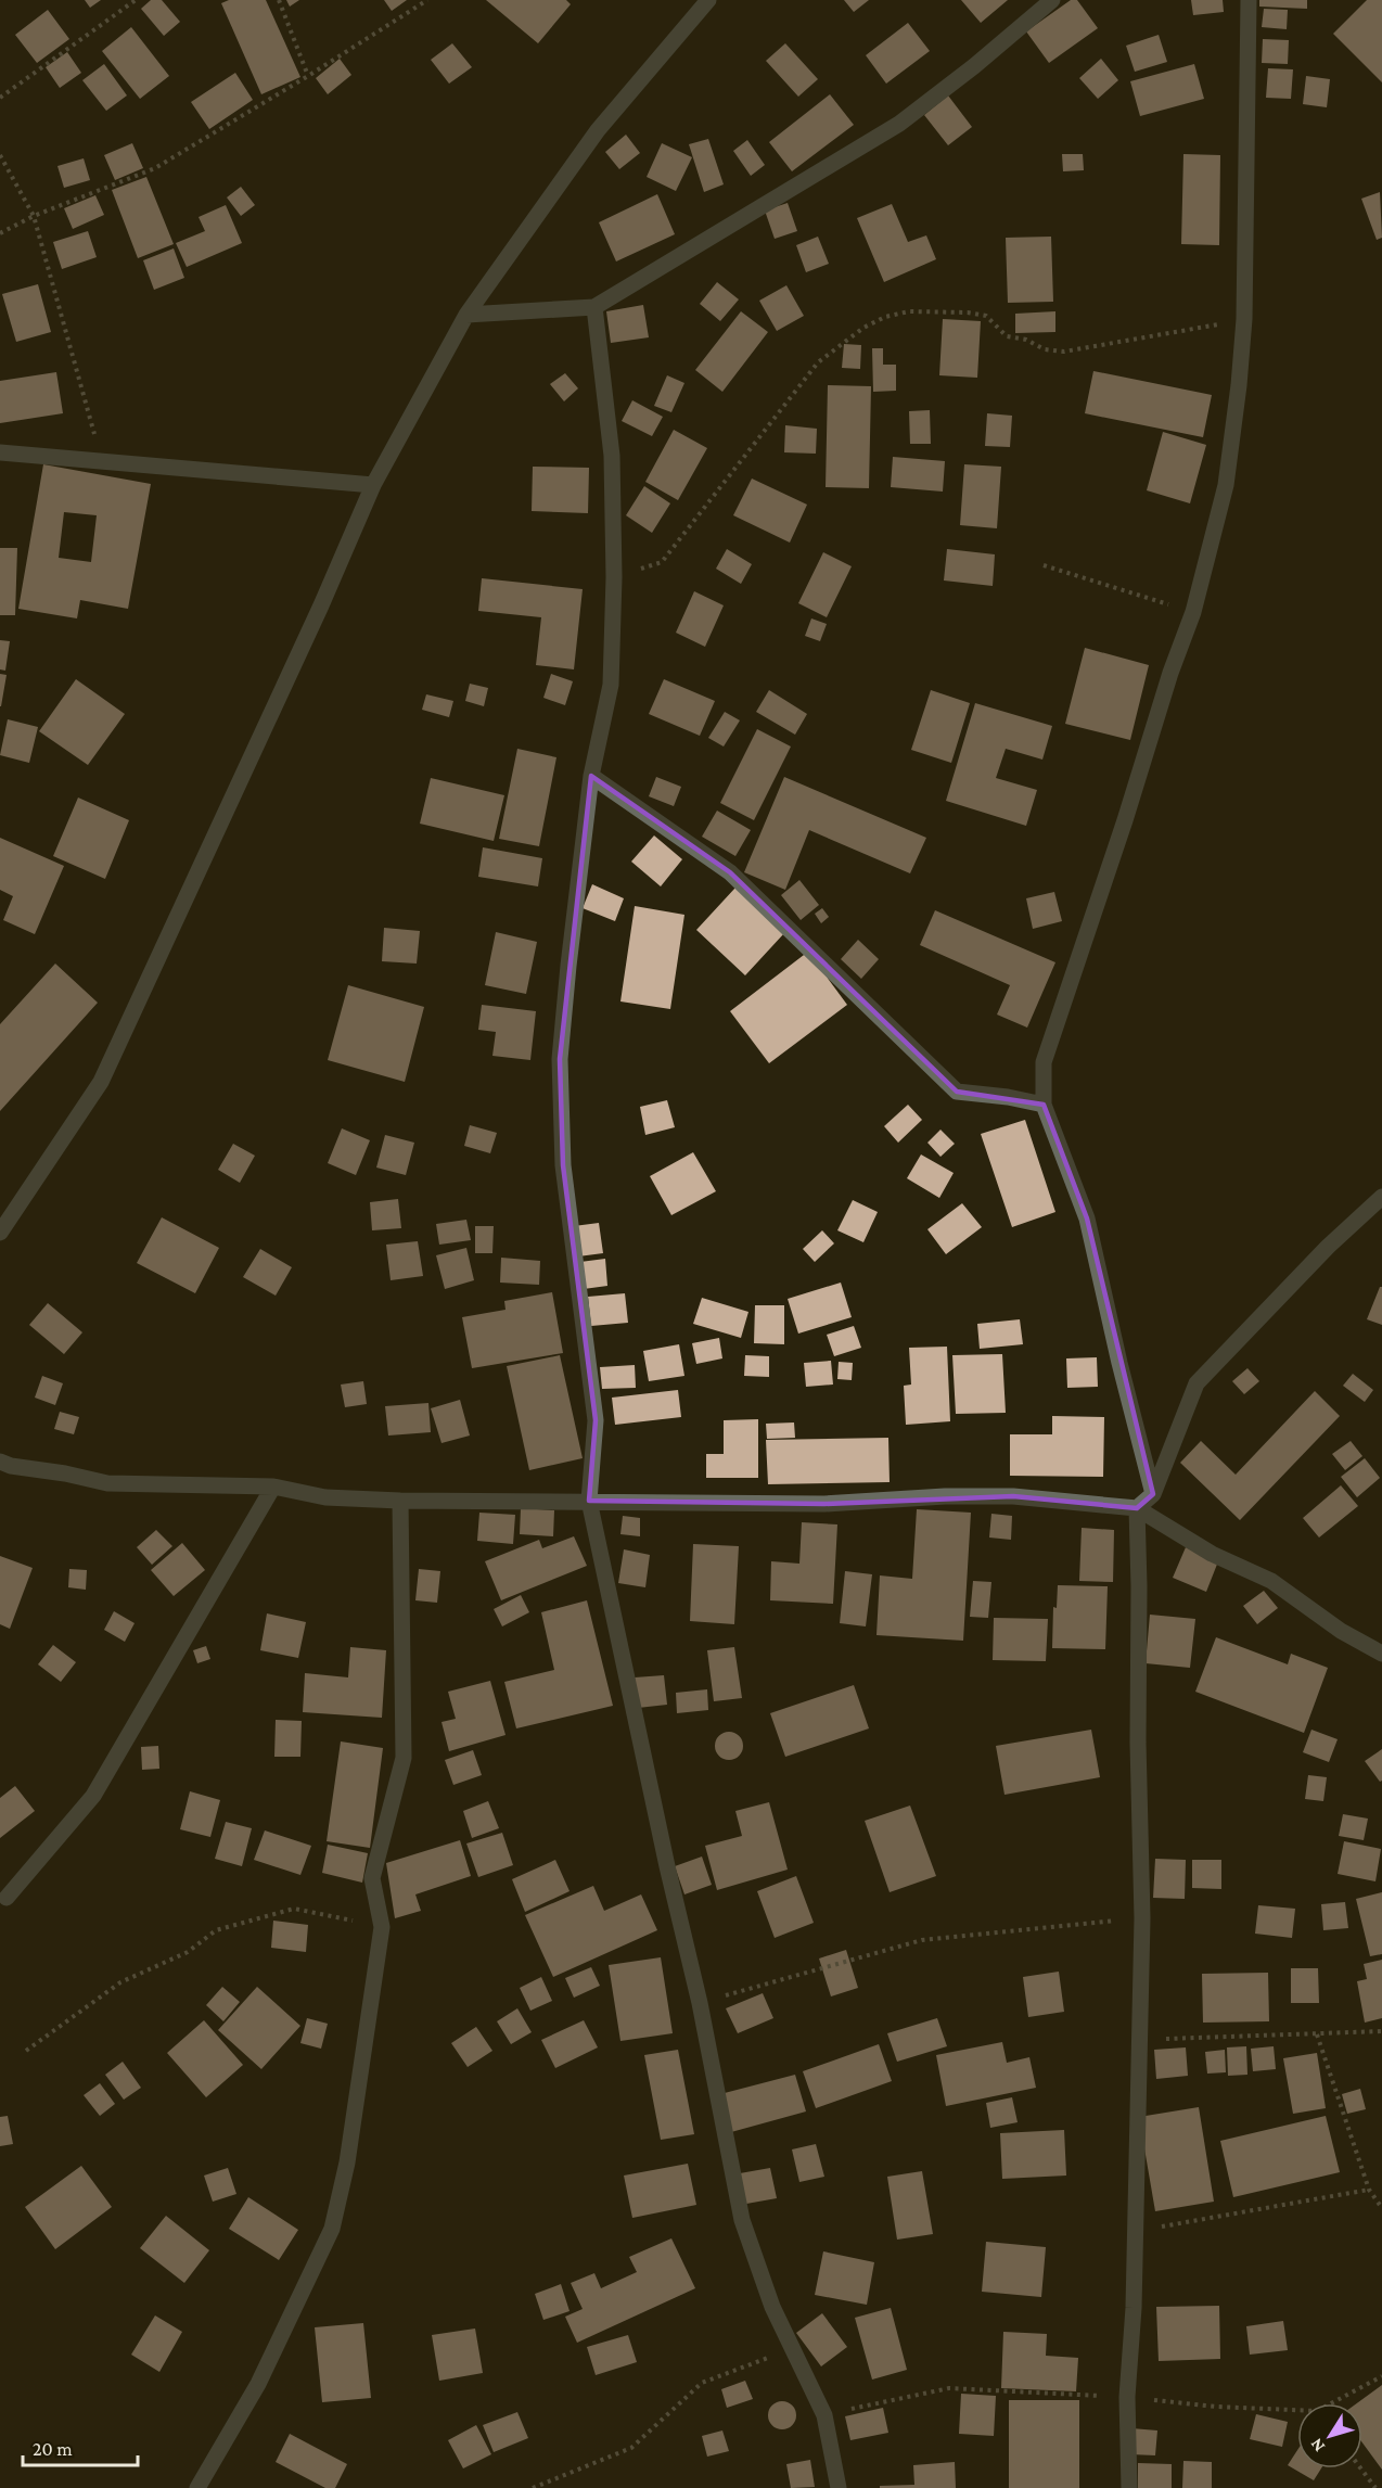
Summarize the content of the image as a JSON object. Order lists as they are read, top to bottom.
{
  "scale_bar": "20 m",
  "north": "bottom left"
}
